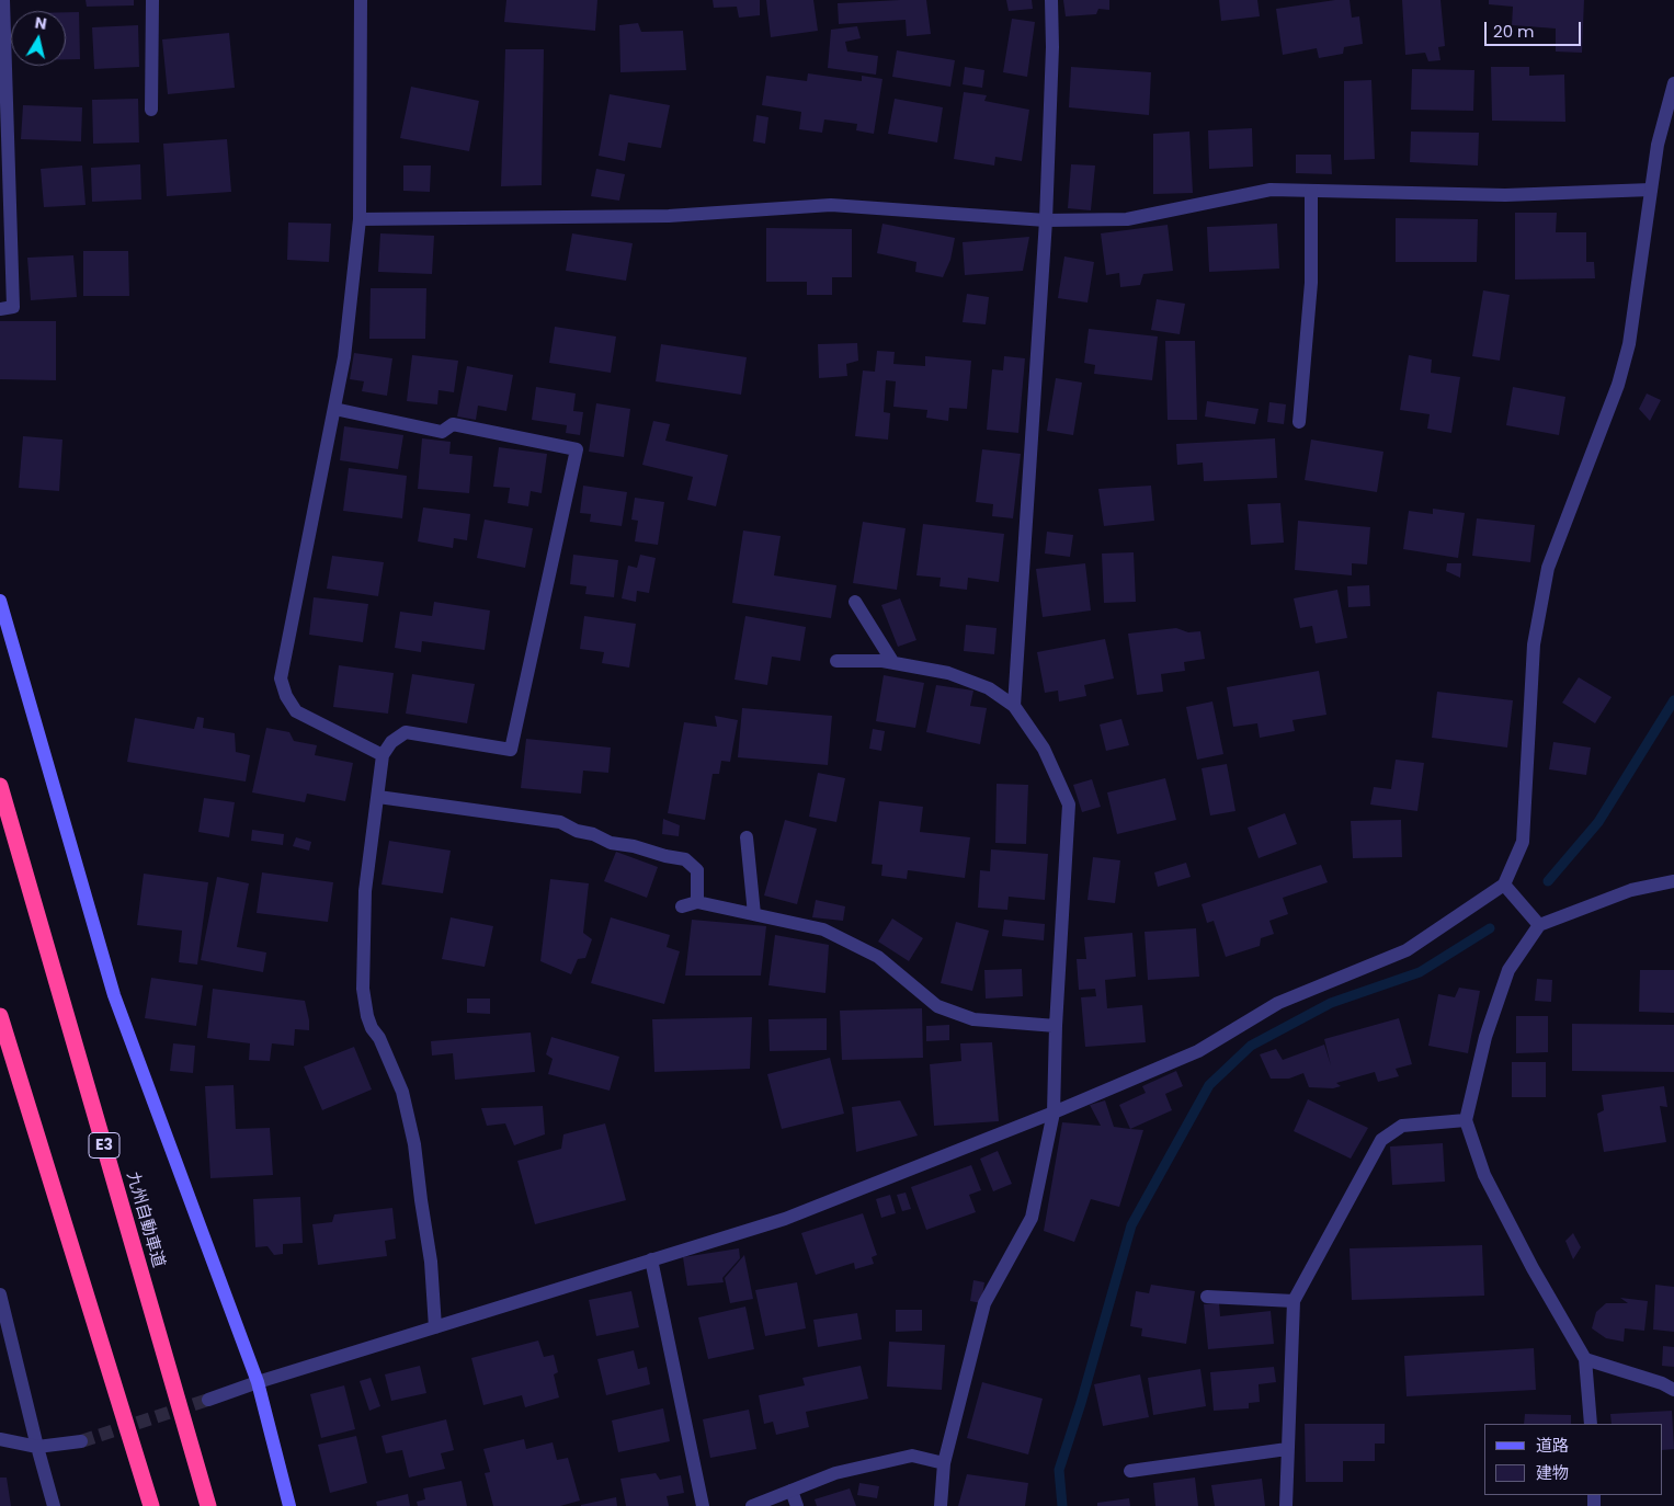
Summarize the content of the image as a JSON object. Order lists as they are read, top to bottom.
{
  "streets": {
    "highway": ["E3", "九州自動車道"]
  },
  "legend": ["道路", "建物"],
  "scale_bar": "20 m",
  "north": "top"
}
